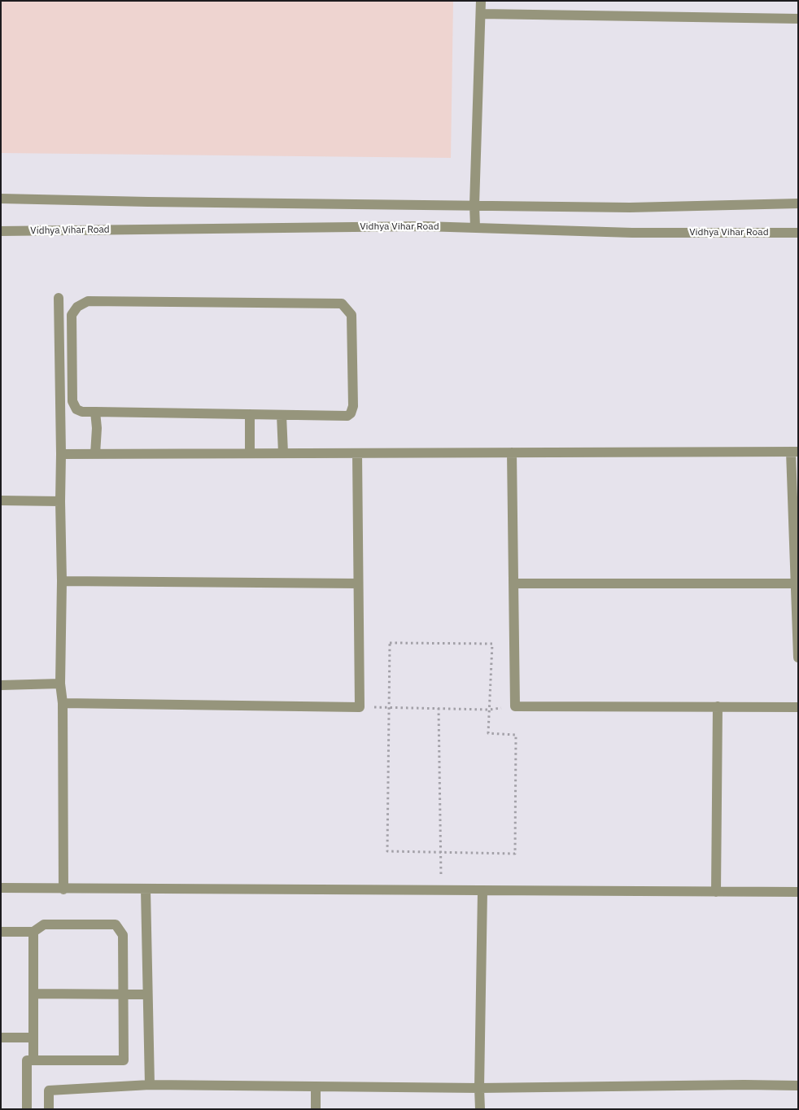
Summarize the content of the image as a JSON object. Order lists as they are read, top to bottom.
{
  "streets": {
    "street": ["Vidhya Vihar Road"]
  }
}
